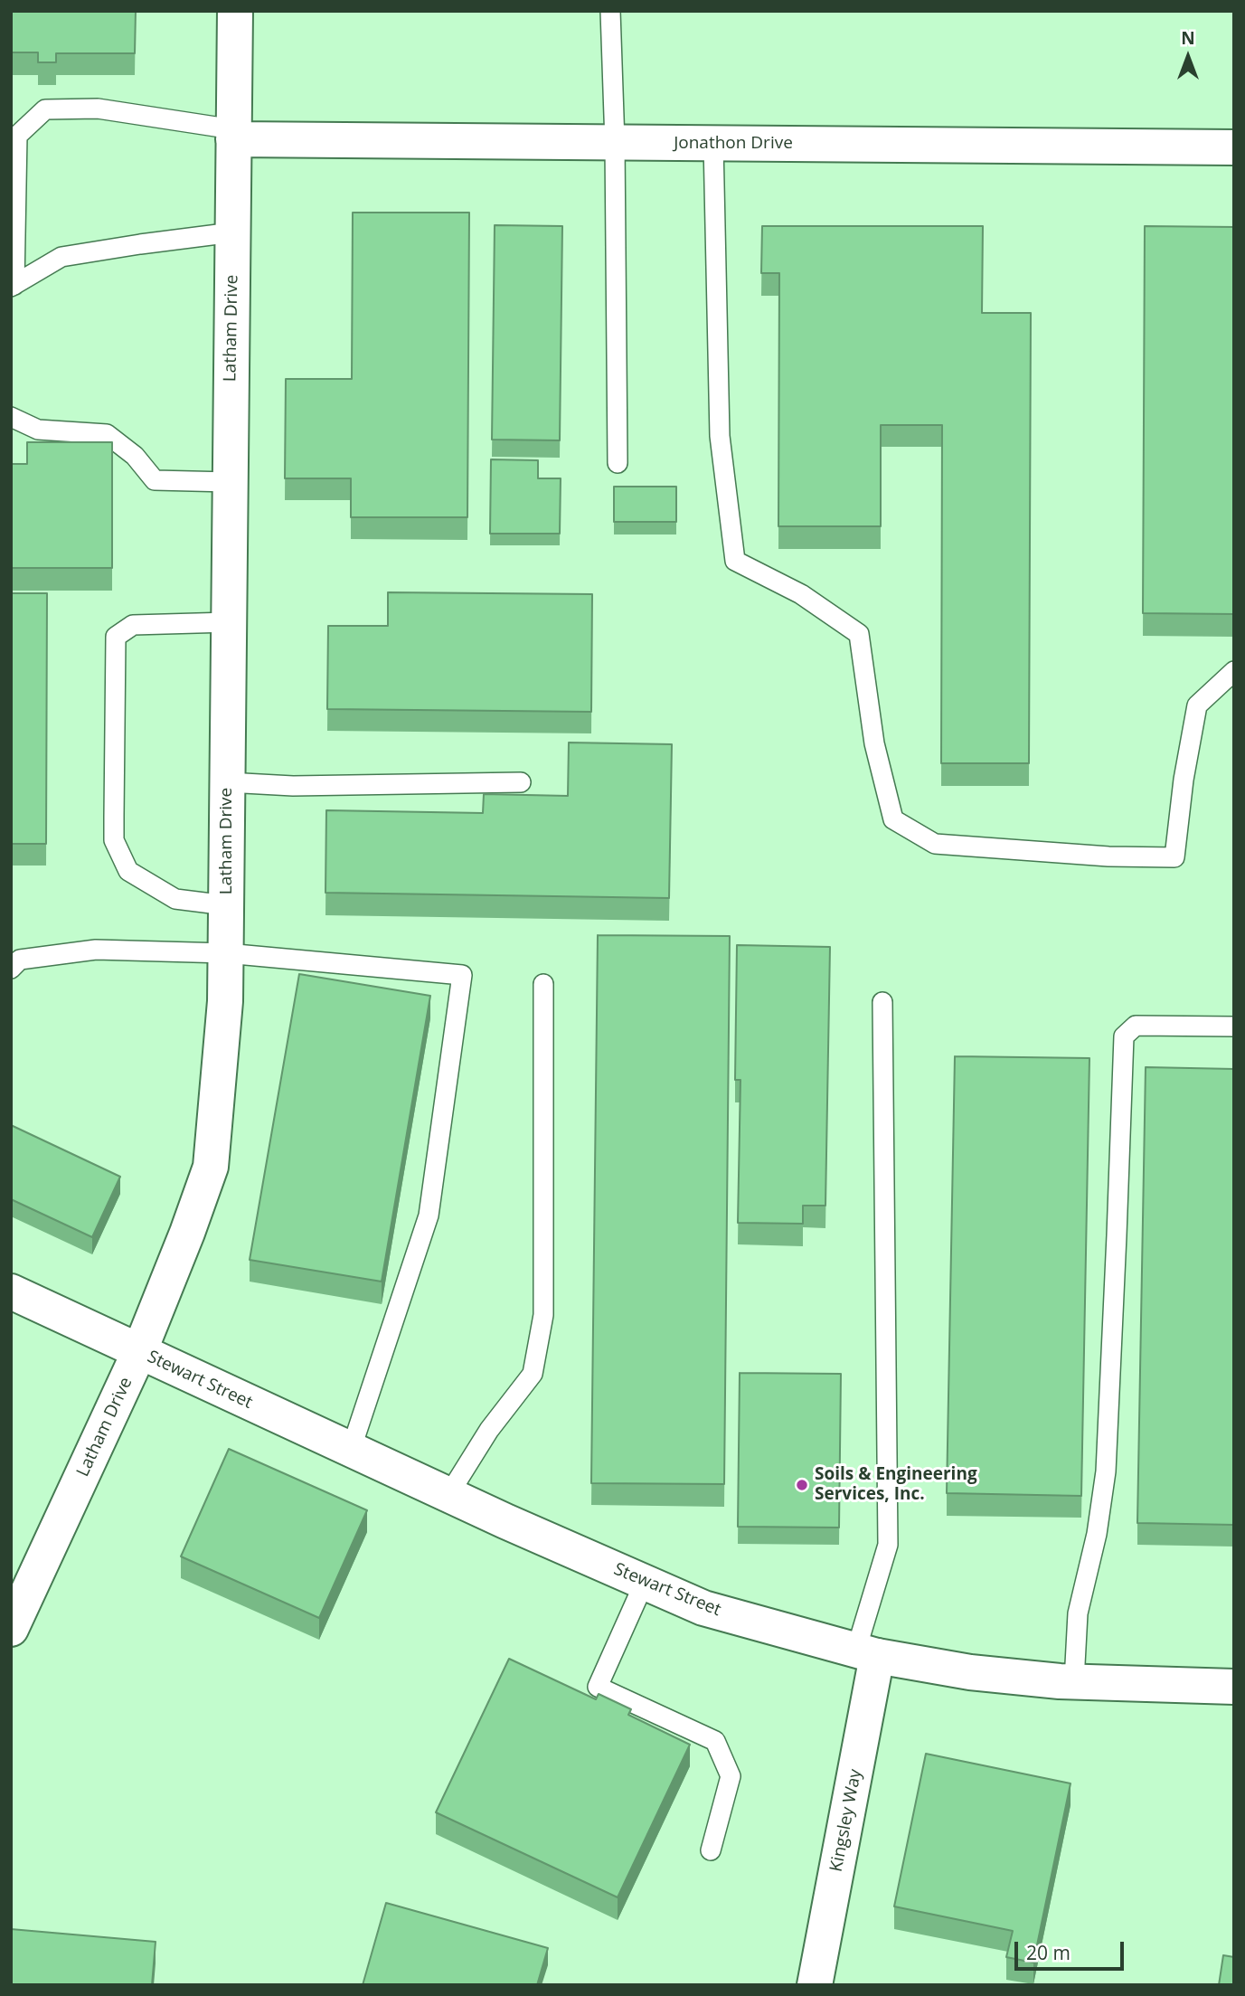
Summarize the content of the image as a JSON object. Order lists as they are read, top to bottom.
{
  "streets": {
    "street": [
      "Jonathon Drive",
      "Latham Drive",
      "Stewart Street",
      "Kingsley Way"
    ]
  },
  "crossings": [
    ["Jonathon Drive", "Latham Drive"],
    ["Latham Drive", "Stewart Street"],
    ["Stewart Street", "Kingsley Way"]
  ],
  "places": ["Soils & Engineering Services, Inc."],
  "scale_bar": "20 m",
  "north": "top"
}
